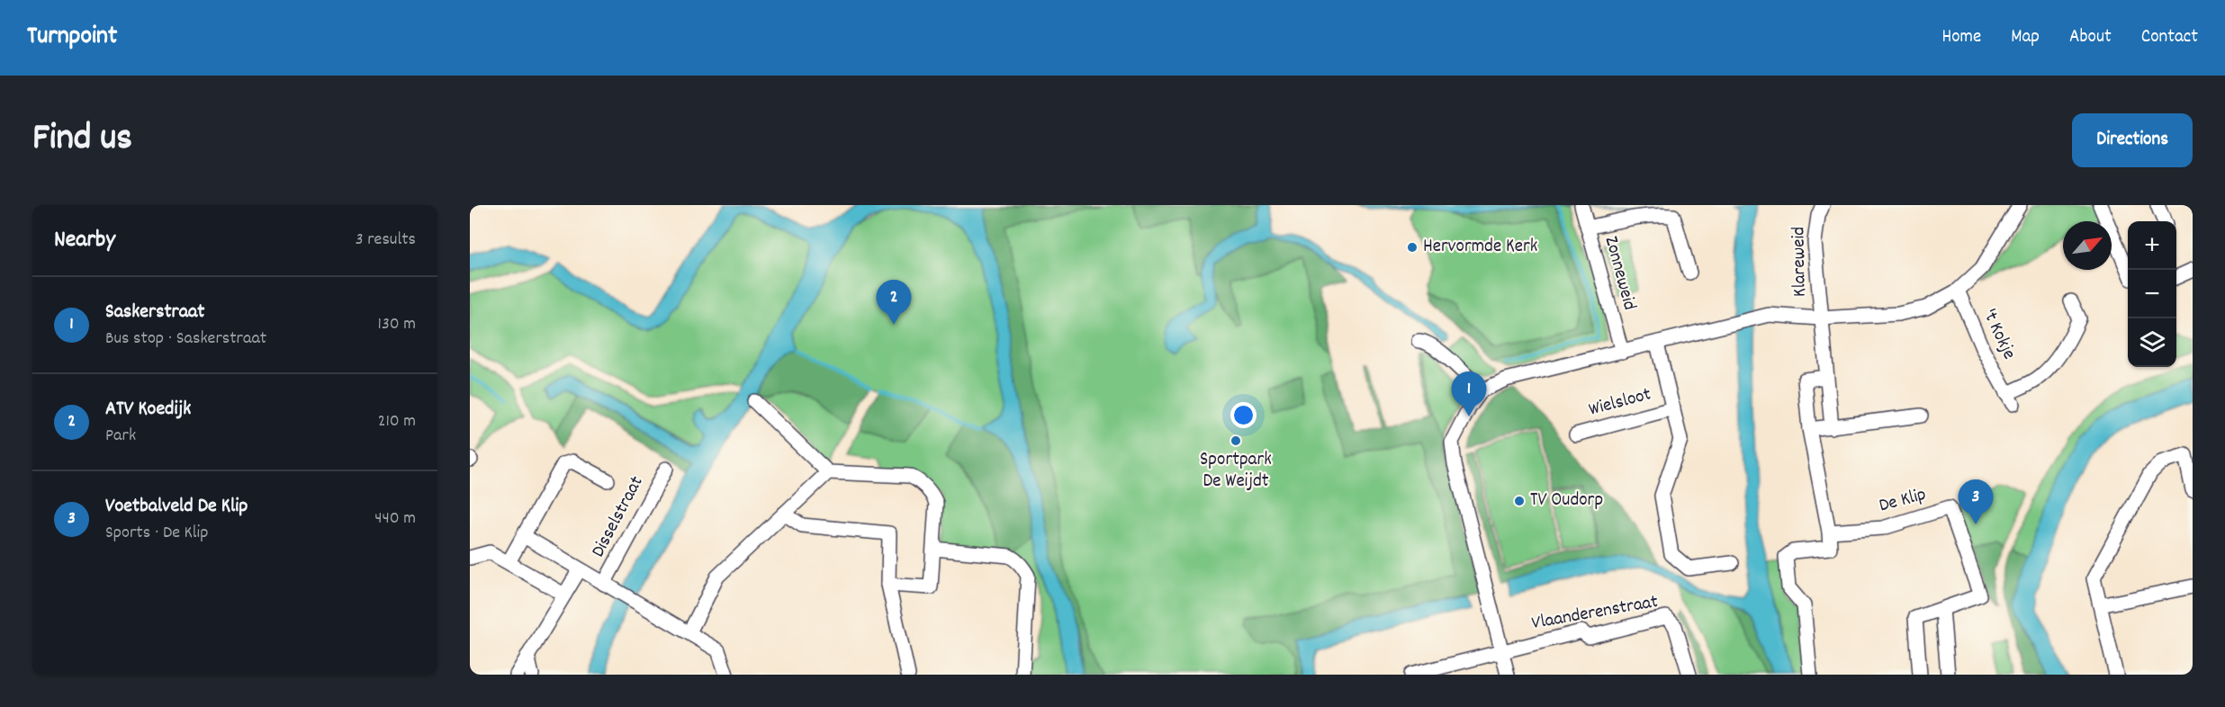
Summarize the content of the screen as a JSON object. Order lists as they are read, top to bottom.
{
  "streets": {
    "street": [
      "Klareweid",
      "Zonneweid",
      "'t Kokje",
      "Wielsloot",
      "De Klip",
      "Disselstraat",
      "Vlaanderenstraat"
    ]
  },
  "places": ["Hervormde Kerk", "Sportpark De Weijdt", "TV Oudorp"],
  "north": "top right",
  "page": {
    "header": "Turnpoint",
    "nav": [
      "Home",
      "Map",
      "About",
      "Contact"
    ],
    "title": "Find us",
    "buttons": "Directions",
    "heading": ["Nearby", "3 results"],
    "map_buttons": ["+", "−"],
    "list": [
      {
        "mark": "1",
        "name": "Saskerstraat",
        "note": "Bus stop · Saskerstraat",
        "value": "130 m"
      },
      {
        "mark": "2",
        "name": "ATV Koedijk",
        "note": "Park",
        "value": "210 m"
      },
      {
        "mark": "3",
        "name": "Voetbalveld De Klip",
        "note": "Sports · De Klip",
        "value": "440 m"
      }
    ],
    "pins": ["2", "1", "3"]
  }
}
